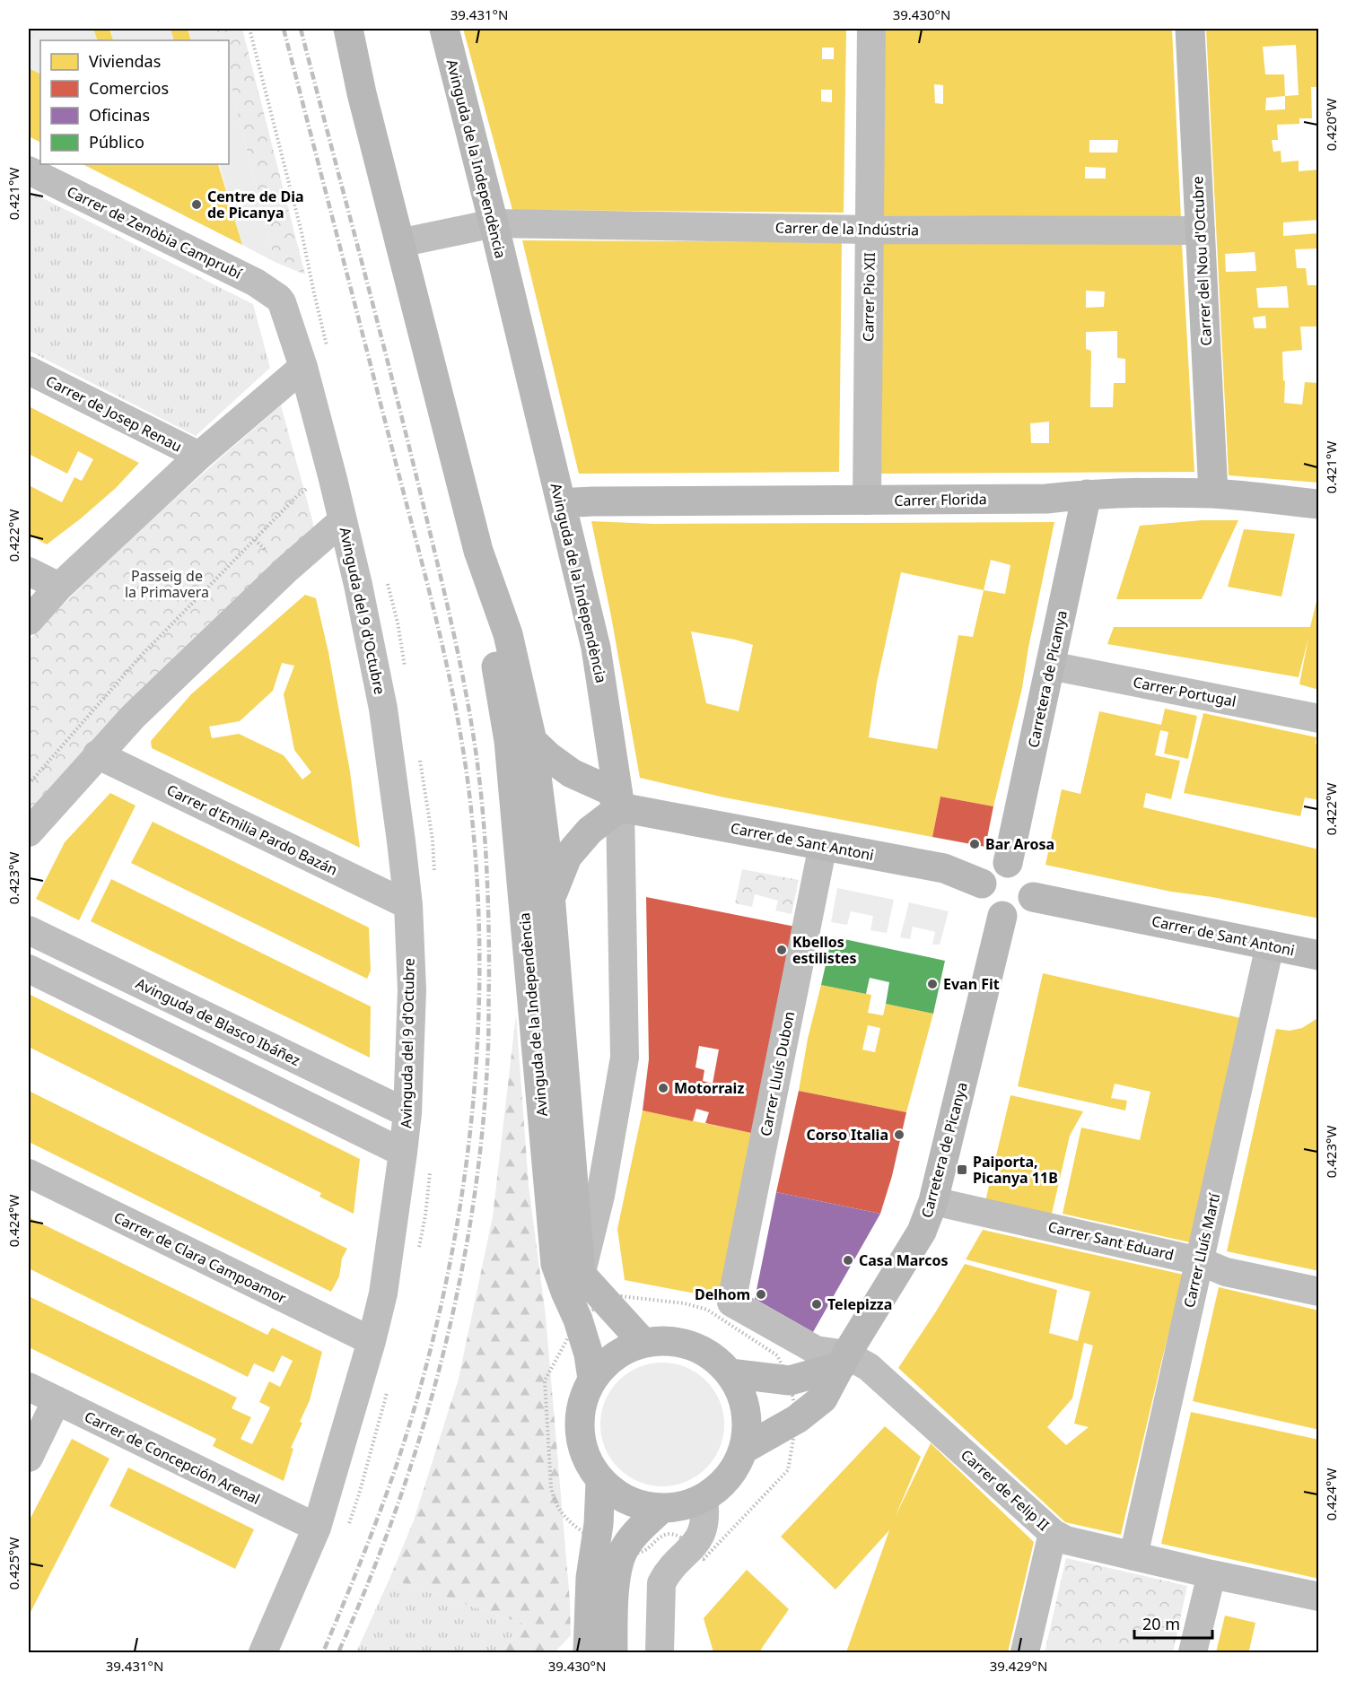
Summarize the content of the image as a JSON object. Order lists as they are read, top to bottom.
{
  "streets": {
    "street": [
      "Avinguda de la Independència",
      "Carrer de la Indústria",
      "Carrer de Zenòbia Camprubí",
      "Carrer del Nou d'Octubre",
      "Carrer Pio XII",
      "Carrer de Josep Renau",
      "Carrer Florida",
      "Avinguda del 9 d'Octubre",
      "Carretera de Picanya",
      "Carrer Portugal",
      "Carrer d'Emilia Pardo Bazán",
      "Carrer de Sant Antoni",
      "Avinguda de Blasco Ibáñez",
      "Carrer Lluís Dubon",
      "Carrer Sant Eduard",
      "Carrer Lluís Martí",
      "Carrer de Clara Campoamor",
      "Carrer de Concepción Arenal",
      "Carrer de Felip II"
    ]
  },
  "crossings": [
    ["Avinguda de la Independència", "Carrer de la Indústria"],
    ["Avinguda de la Independència", "Carrer Florida"],
    ["Avinguda de la Independència", "Carretera de Picanya"],
    ["Avinguda de la Independència", "Carrer de Sant Antoni"],
    ["Carrer de la Indústria", "Carrer del Nou d'Octubre"],
    ["Carrer de la Indústria", "Carrer Pio XII"],
    ["Carrer de Zenòbia Camprubí", "Avinguda del 9 d'Octubre"],
    ["Carrer del Nou d'Octubre", "Carrer Florida"],
    ["Carrer Pio XII", "Carrer Florida"],
    ["Carrer Florida", "Carretera de Picanya"],
    ["Avinguda del 9 d'Octubre", "Carrer d'Emilia Pardo Bazán"],
    ["Avinguda del 9 d'Octubre", "Avinguda de Blasco Ibáñez"],
    ["Avinguda del 9 d'Octubre", "Carrer de Clara Campoamor"],
    ["Avinguda del 9 d'Octubre", "Carrer de Concepción Arenal"],
    ["Carretera de Picanya", "Carrer Portugal"],
    ["Carretera de Picanya", "Carrer de Sant Antoni"],
    ["Carretera de Picanya", "Carrer Lluís Dubon"],
    ["Carretera de Picanya", "Carrer Sant Eduard"],
    ["Carretera de Picanya", "Carrer de Felip II"],
    ["Carrer de Sant Antoni", "Carrer Lluís Dubon"],
    ["Carrer de Sant Antoni", "Carrer Lluís Martí"],
    ["Carrer Lluís Dubon", "Carrer de Felip II"],
    ["Carrer Sant Eduard", "Carrer Lluís Martí"],
    ["Carrer Lluís Martí", "Carrer de Felip II"]
  ],
  "parks": ["Passeig de la Primavera"],
  "places": {
    "other": [
      "Centre de Dia de Picanya",
      "Bar Arosa",
      "Kbellos estilistes",
      "Evan Fit",
      "Motorraiz",
      "Corso Italia",
      "Casa Marcos",
      "Delhom",
      "Telepizza"
    ],
    "transit": ["Paiporta, Picanya 11B"]
  },
  "legend": [
    "Viviendas",
    "Comercios",
    "Oficinas",
    "Público"
  ],
  "scale_bar": "20 m",
  "coordinates": [
    "39.431°N",
    "39.430°N",
    "0.420°W",
    "0.421°W",
    "0.422°W",
    "0.423°W",
    "0.424°W",
    "0.425°W",
    "39.429°N"
  ]
}
